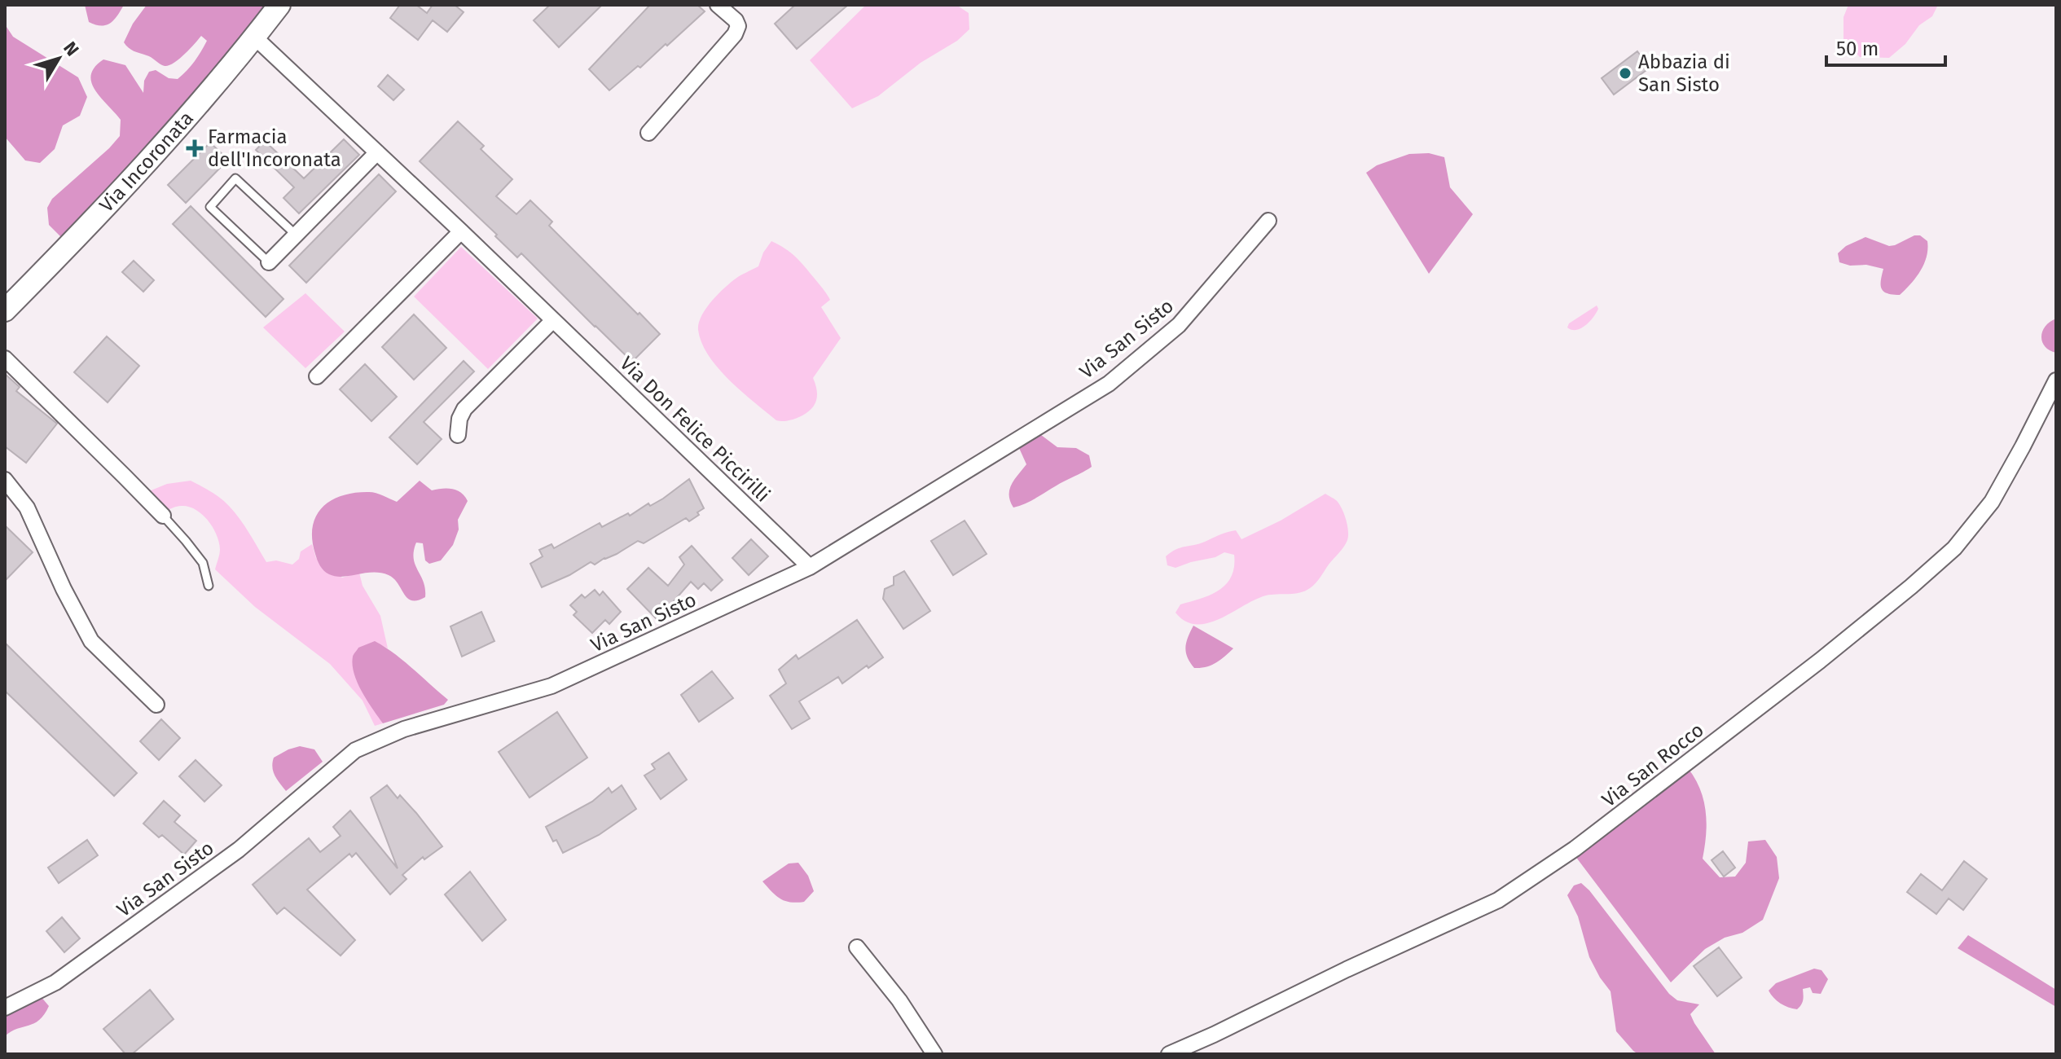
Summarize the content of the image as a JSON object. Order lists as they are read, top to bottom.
{
  "streets": {
    "main road": ["Via Incoronata"],
    "street": ["Via San Sisto", "Via Don Felice Piccirilli", "Via San Rocco"]
  },
  "crossings": [
    ["Via Incoronata", "Via Don Felice Piccirilli"],
    ["Via San Sisto", "Via Don Felice Piccirilli"]
  ],
  "places": {
    "other": ["Abbazia di San Sisto"],
    "health": ["Farmacia dell'Incoronata"]
  },
  "scale_bar": "50 m",
  "north": "top right"
}
